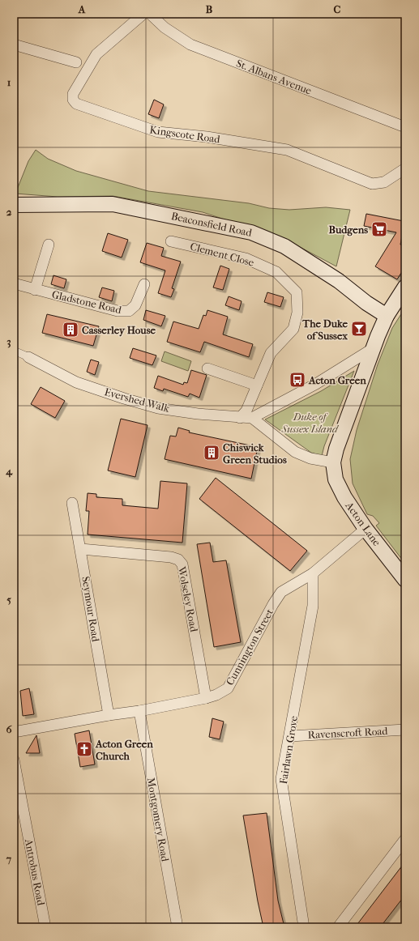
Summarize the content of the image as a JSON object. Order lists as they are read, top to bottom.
{
  "streets": {
    "main road": ["Beaconsfield Road", "Acton Lane"],
    "street": [
      "St. Albans Avenue",
      "Kingscote Road",
      "Clement Close",
      "Gladstone Road",
      "Evershed Walk",
      "Wolseley Road",
      "Seymour Road",
      "Cunnington Street",
      "Ravenscroft Road",
      "Fairlawn Grove",
      "Montgomery Road",
      "Antrobus Road"
    ]
  },
  "crossings": [
    ["Beaconsfield Road", "Acton Lane"],
    ["Clement Close", "Evershed Walk"],
    ["Acton Lane", "Cunnington Street"],
    ["Wolseley Road", "Seymour Road"],
    ["Wolseley Road", "Cunnington Street"],
    ["Seymour Road", "Cunnington Street"],
    ["Cunnington Street", "Fairlawn Grove"],
    ["Cunnington Street", "Montgomery Road"],
    ["Ravenscroft Road", "Fairlawn Grove"]
  ],
  "parks": ["Duke of Sussex Island"],
  "places": {
    "supermarket": ["Budgens"],
    "bar": ["The Duke of Sussex"],
    "building": ["Casserley House", "Chiswick Green Studios"],
    "bus stop": ["Acton Green"],
    "church": ["Acton Green Church"]
  },
  "grid": {
    "columns": ["A", "B", "C"],
    "rows": [
      "1",
      "2",
      "3",
      "4",
      "5",
      "6",
      "7"
    ]
  }
}
